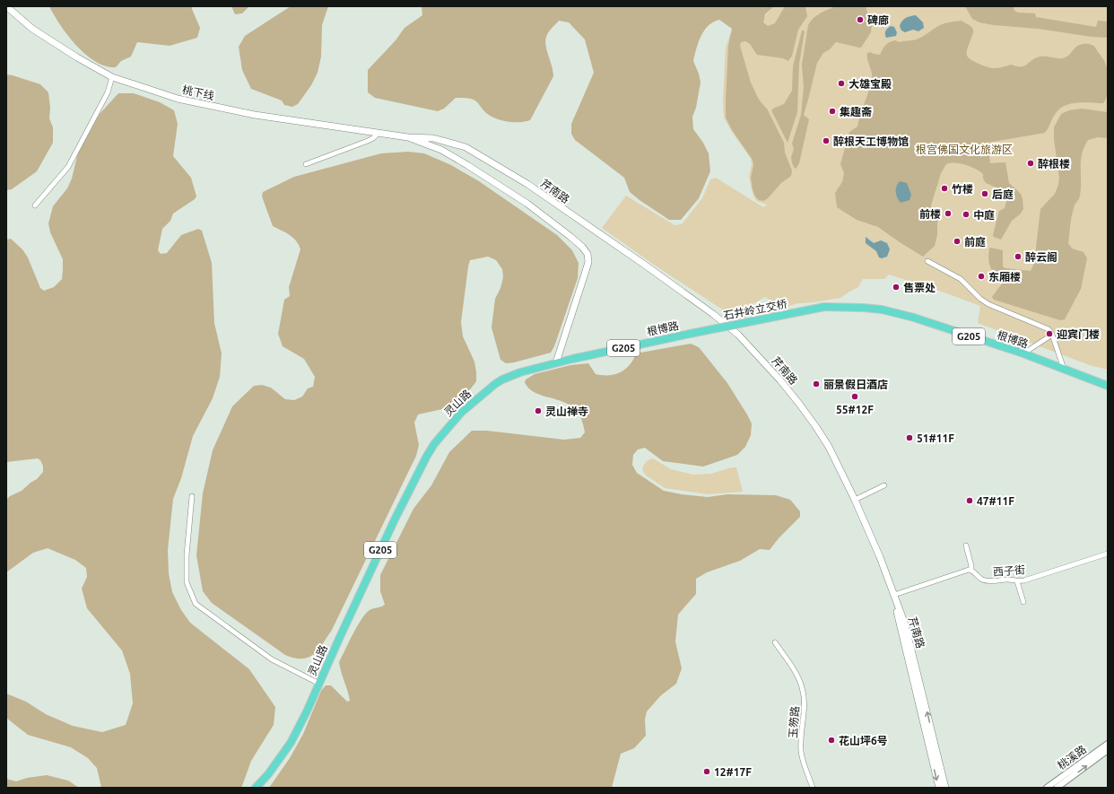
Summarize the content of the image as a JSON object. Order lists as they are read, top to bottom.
{
  "streets": {
    "highway": [
      "石井岭立交桥",
      "根博路",
      "G205",
      "灵山路"
    ],
    "main road": ["桃下线", "芹南路"],
    "street": ["西子街", "玉笏路", "桃溪路"]
  },
  "crossings": [
    ["桃下线", "芹南路"],
    ["石井岭立交桥", "根博路"],
    ["根博路", "灵山路"]
  ],
  "parks": ["根宫佛国文化旅游区"],
  "places": [
    "碑廊",
    "大雄宝殿",
    "集趣斋",
    "醉根天工博物馆",
    "醉根楼",
    "竹楼",
    "后庭",
    "前楼",
    "中庭",
    "前庭",
    "醉云阁",
    "东厢楼",
    "售票处",
    "迎宾门楼",
    "丽景假日酒店",
    "55#12F",
    "灵山禅寺",
    "51#11F",
    "47#11F",
    "花山坪6号",
    "12#17F"
  ]
}
